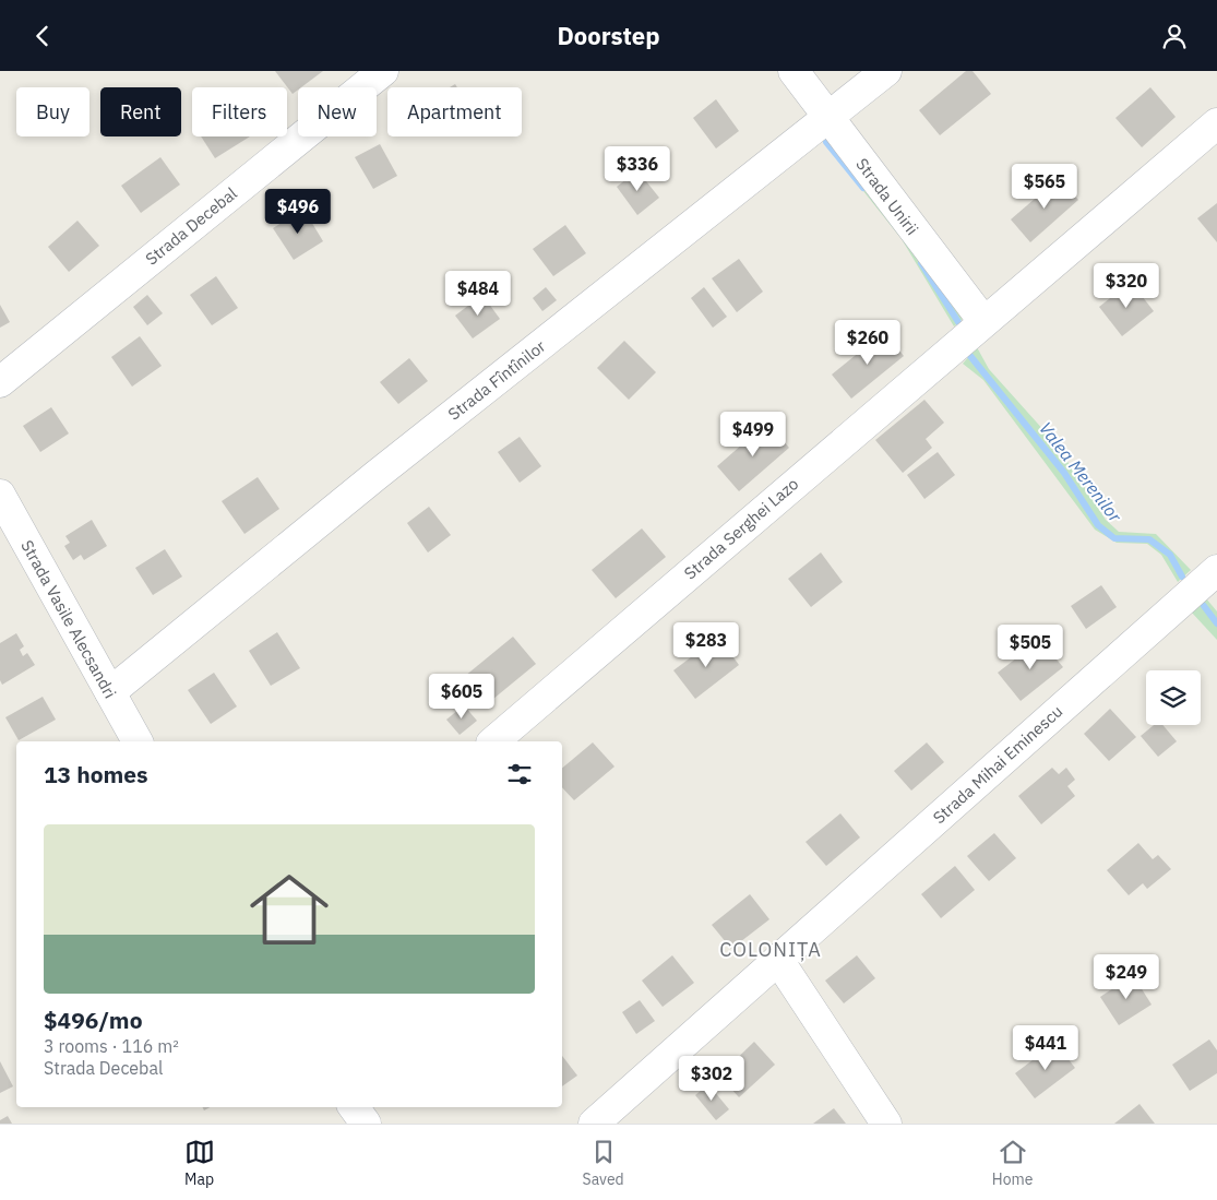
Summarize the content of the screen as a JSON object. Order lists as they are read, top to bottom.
{
  "streets": {
    "street": [
      "Strada Unirii",
      "Strada Decebal",
      "Strada Fîntînilor",
      "Strada Serghei Lazo",
      "Strada Vasile Alecsandri",
      "Strada Mihai Eminescu"
    ]
  },
  "crossings": [
    ["Strada Unirii", "Strada Fîntînilor"],
    ["Strada Unirii", "Strada Serghei Lazo"],
    ["Strada Fîntînilor", "Strada Vasile Alecsandri"]
  ],
  "districts": ["COLONIȚA"],
  "water": ["Valea Merenilor"],
  "page": {
    "header": "Doorstep",
    "chip": [
      "Buy",
      "Rent",
      "Filters",
      "New",
      "Apartment"
    ],
    "price": [
      "$336",
      "$565",
      "$496",
      "$320",
      "$484",
      "$260",
      "$499",
      "$283",
      "$505",
      "$605",
      "$249",
      "$441",
      "$302"
    ],
    "heading": "13 homes",
    "list": [
      {
        "name": "$496/mo",
        "note": "3 rooms · 116 m² · Strada Decebal"
      }
    ],
    "tabs": ["Map", "Saved", "Home"]
  }
}
